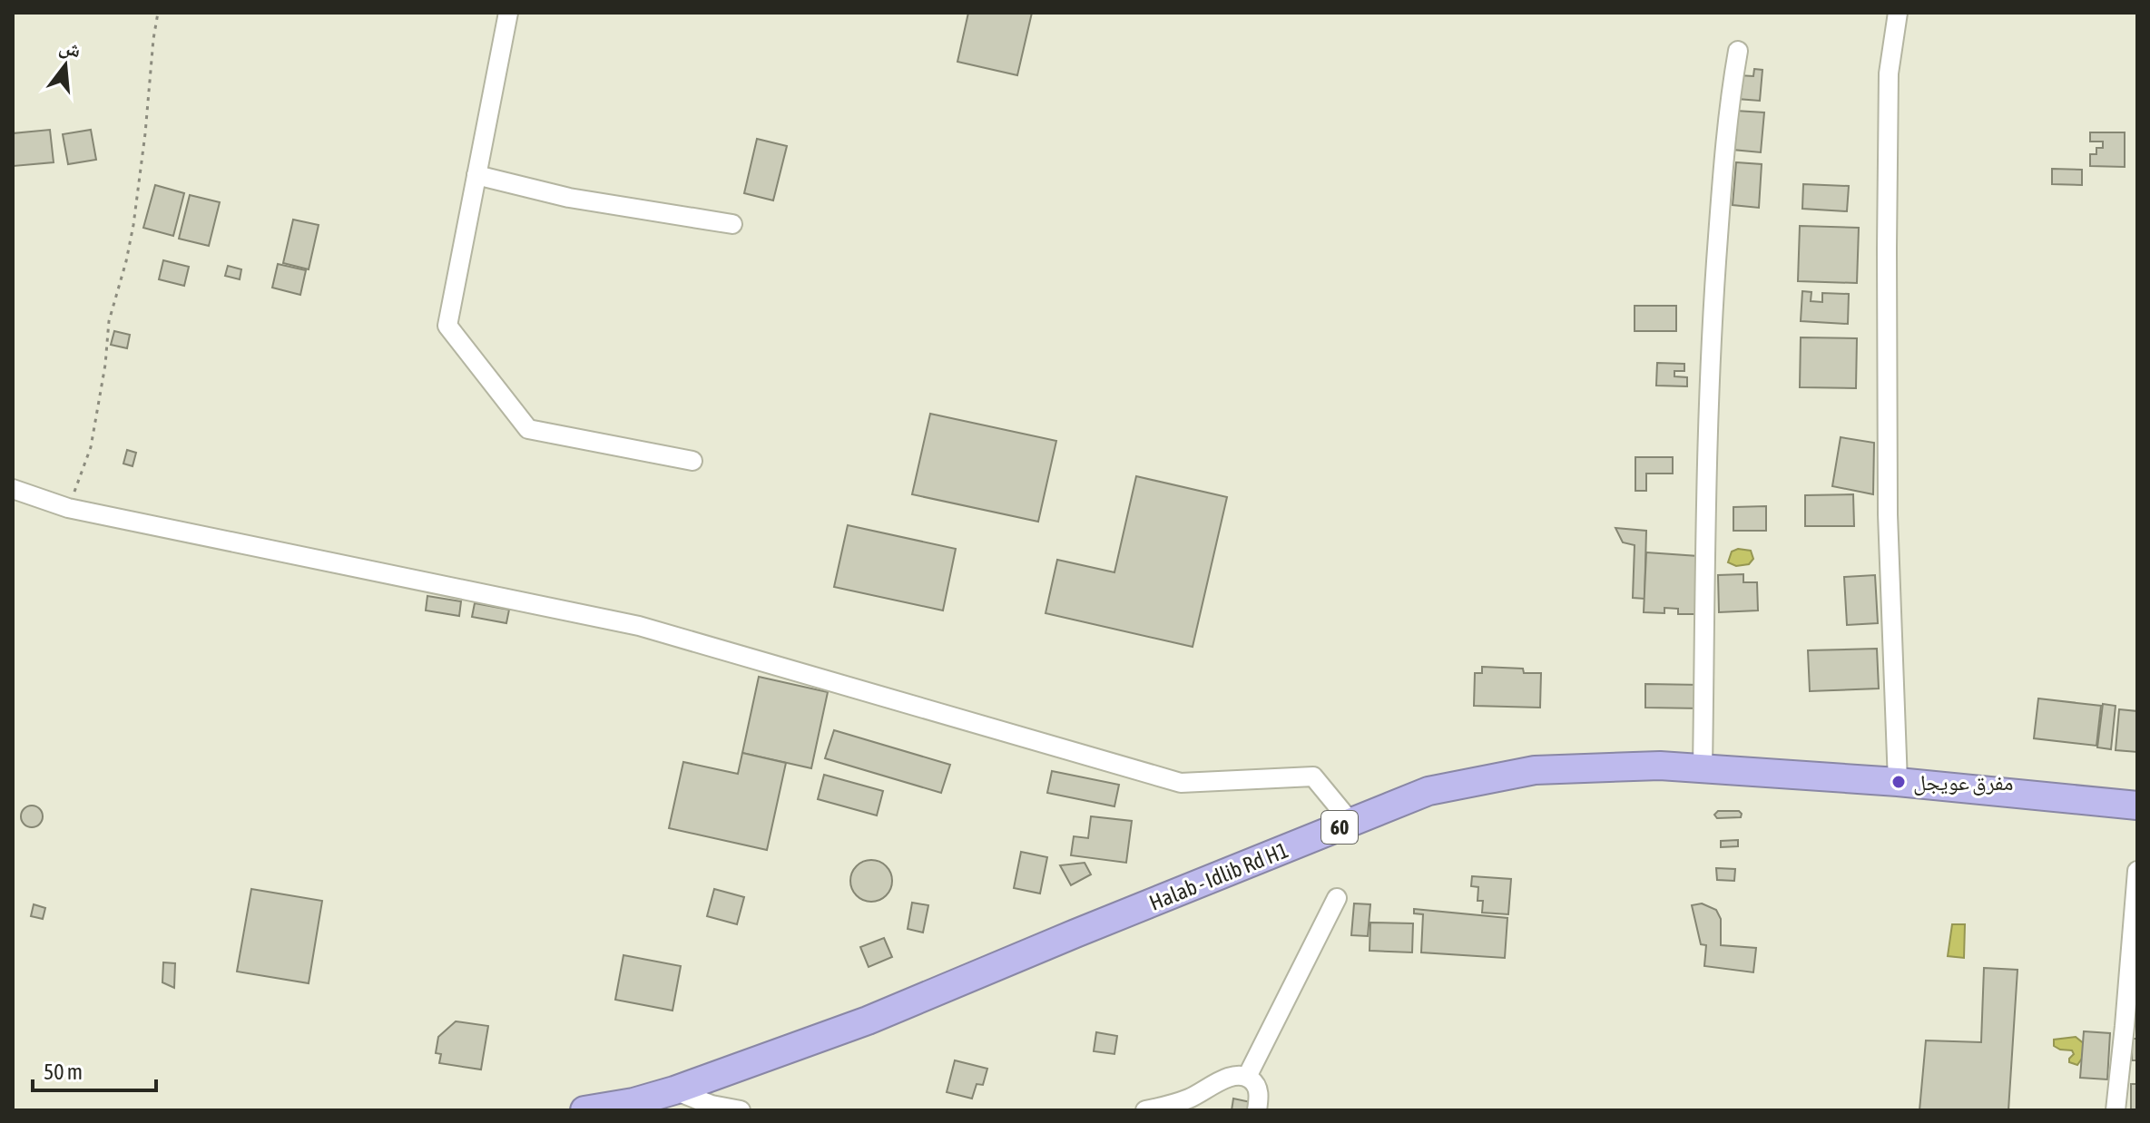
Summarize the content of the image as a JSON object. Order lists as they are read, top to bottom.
{
  "streets": {
    "highway": ["60", "Halab - Idlib Rd H1"]
  },
  "places": ["مفرق عويجل"],
  "scale_bar": "50 m",
  "north": "top"
}
